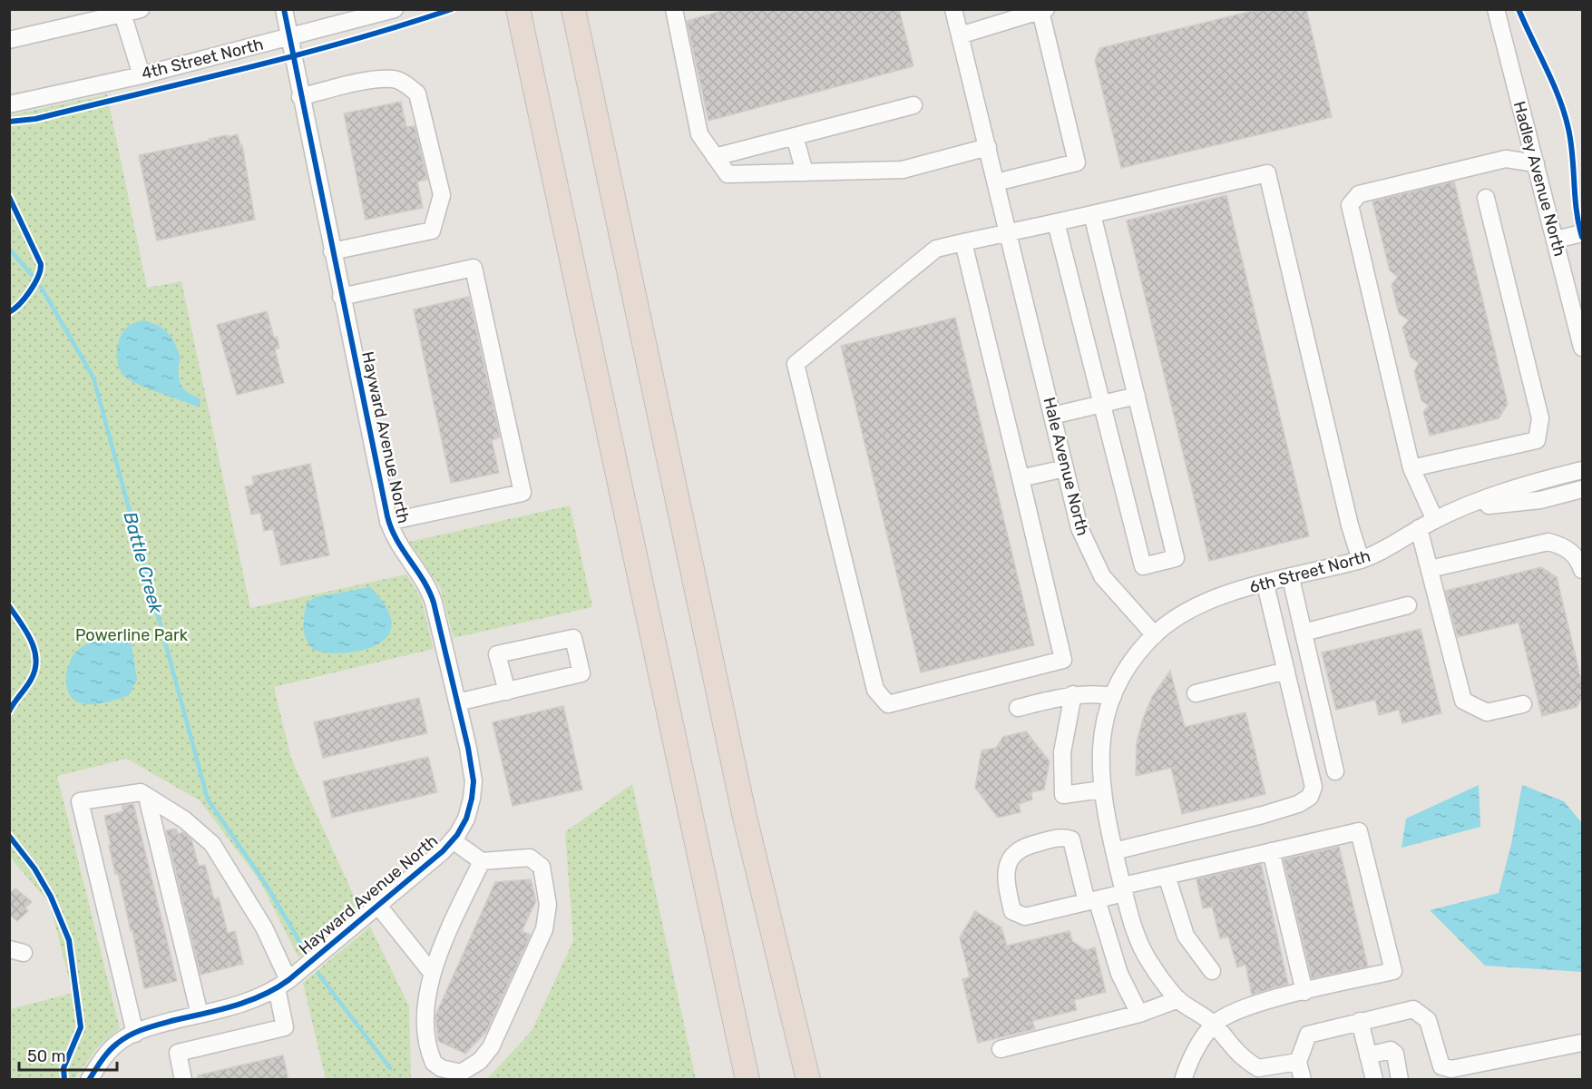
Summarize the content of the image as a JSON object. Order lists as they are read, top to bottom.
{
  "streets": {
    "street": [
      "4th Street North",
      "Hadley Avenue North",
      "Hayward Avenue North",
      "Hale Avenue North",
      "6th Street North"
    ]
  },
  "crossings": [
    ["4th Street North", "Hayward Avenue North"],
    ["Hale Avenue North", "6th Street North"]
  ],
  "water": ["Battle Creek"],
  "parks": ["Powerline Park"],
  "scale_bar": "50 m"
}
